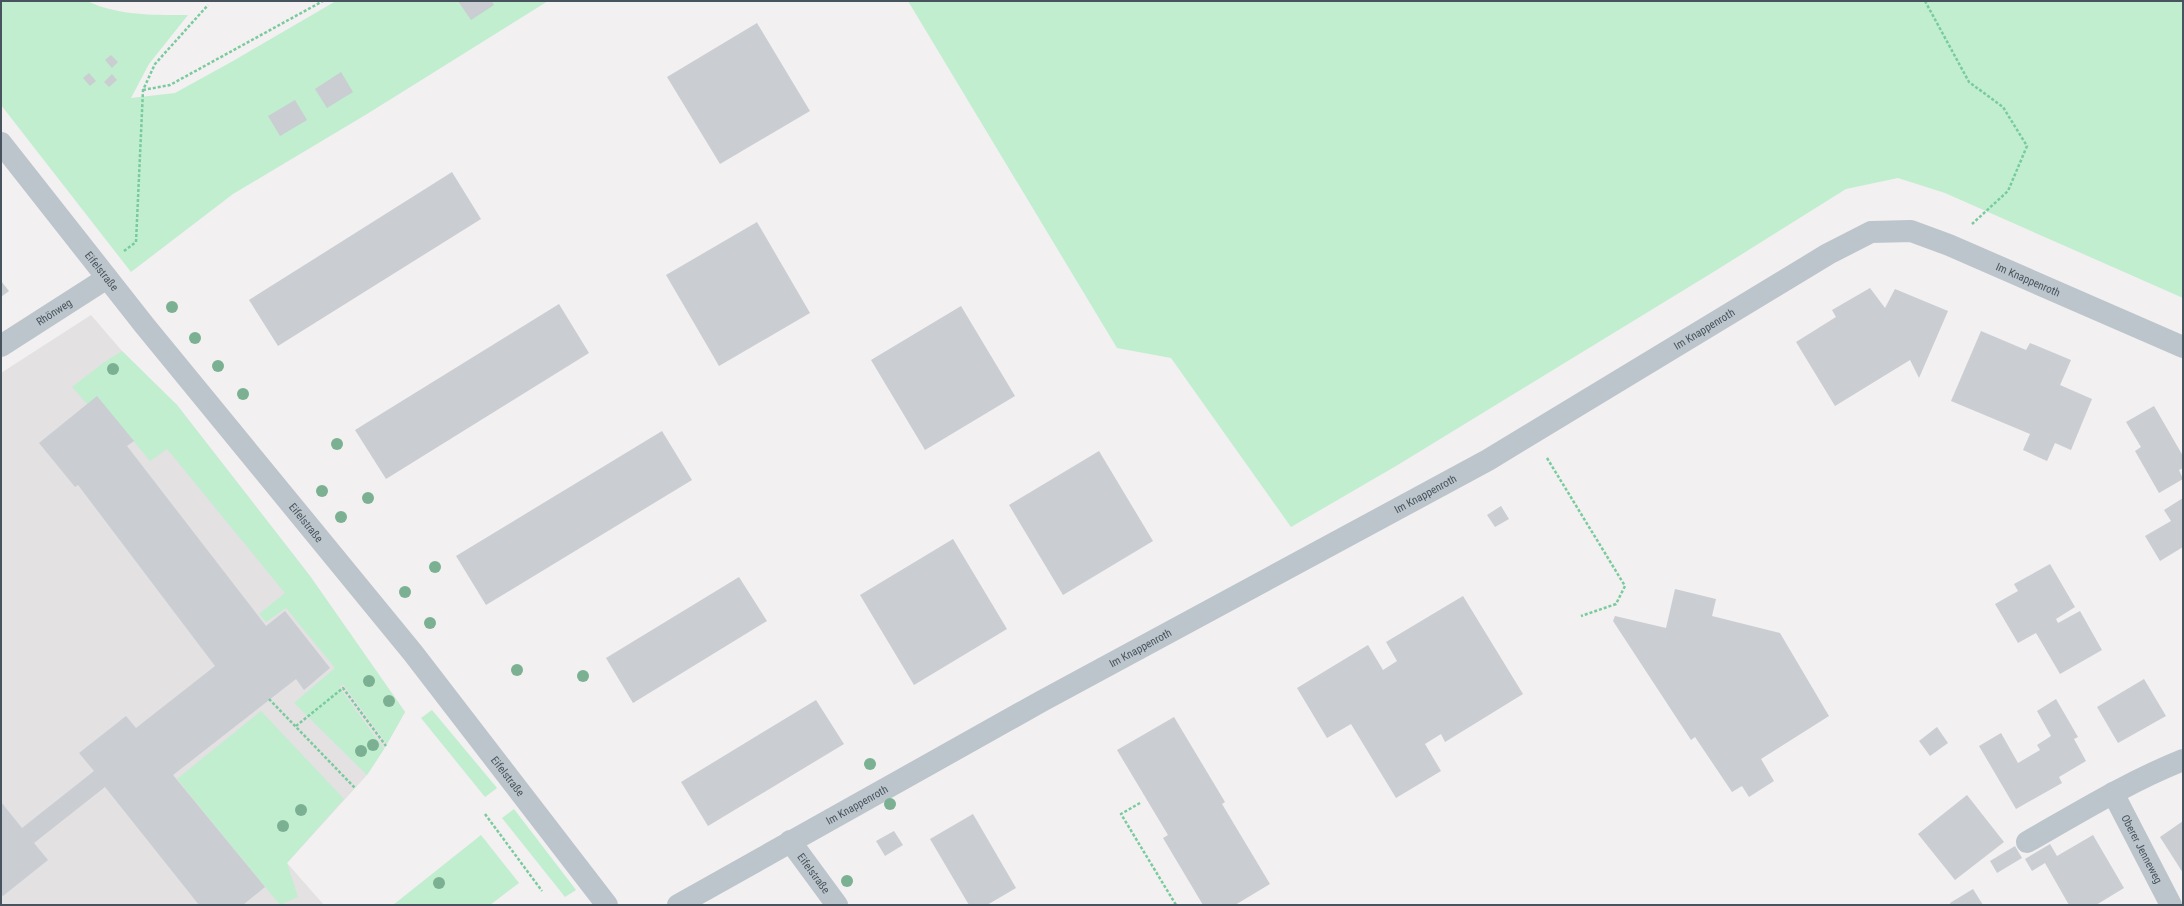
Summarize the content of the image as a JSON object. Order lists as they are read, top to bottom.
{
  "streets": {
    "street": [
      "Eifelstraße",
      "Im Knappenroth",
      "Rhönweg",
      "Oberer Jenneweg"
    ]
  },
  "crossings": [
    ["Eifelstraße", "Im Knappenroth"],
    ["Eifelstraße", "Rhönweg"]
  ]
}
